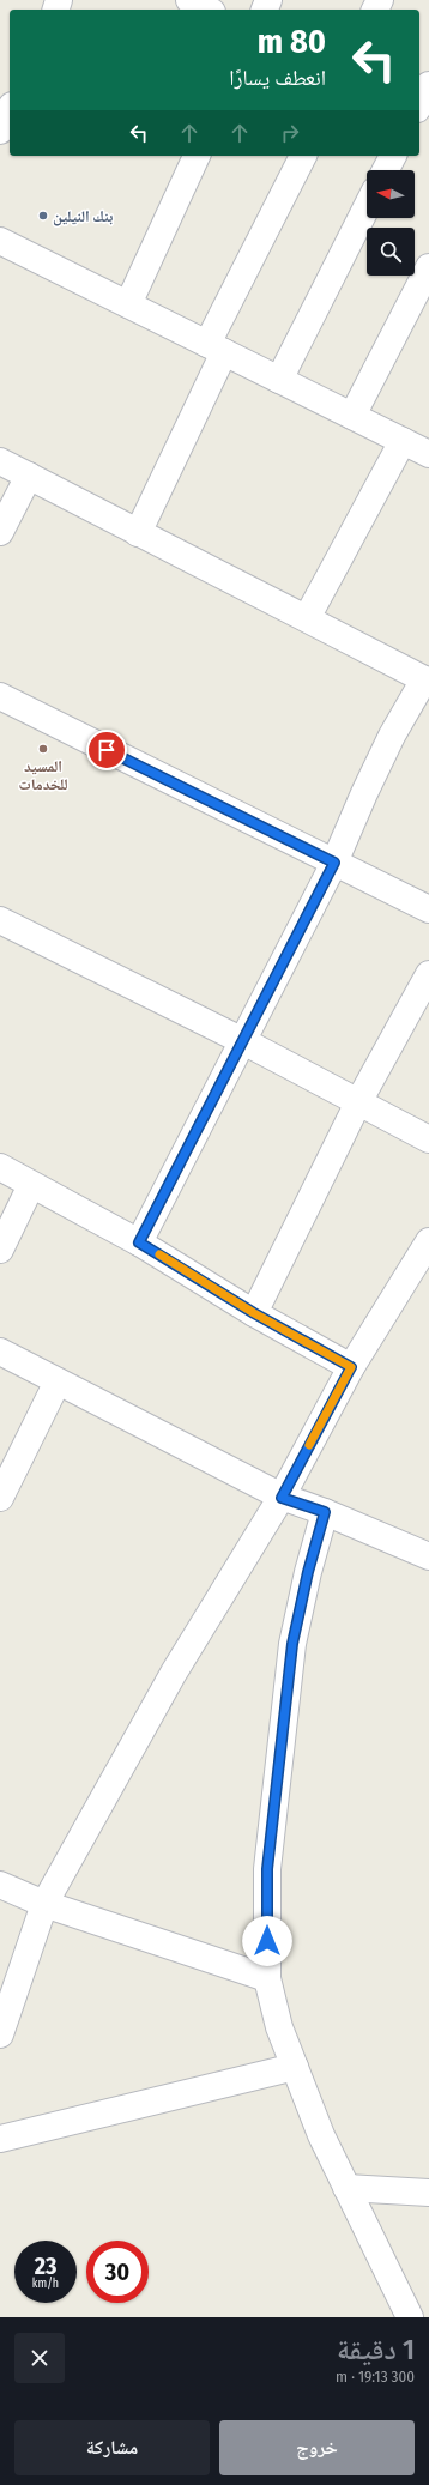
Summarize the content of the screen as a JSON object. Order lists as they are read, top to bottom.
{
  "places": ["بنك النيلين", "المسيد للخدمات"],
  "north": "left",
  "page": {
    "turn": ["80 m", "انعطف يسارًا"],
    "speed": "23 km/h",
    "limit": "30",
    "heading": ["1 دقيقة", "300 m · 19:13"],
    "buttons": ["خروج", "مشاركة"]
  }
}
